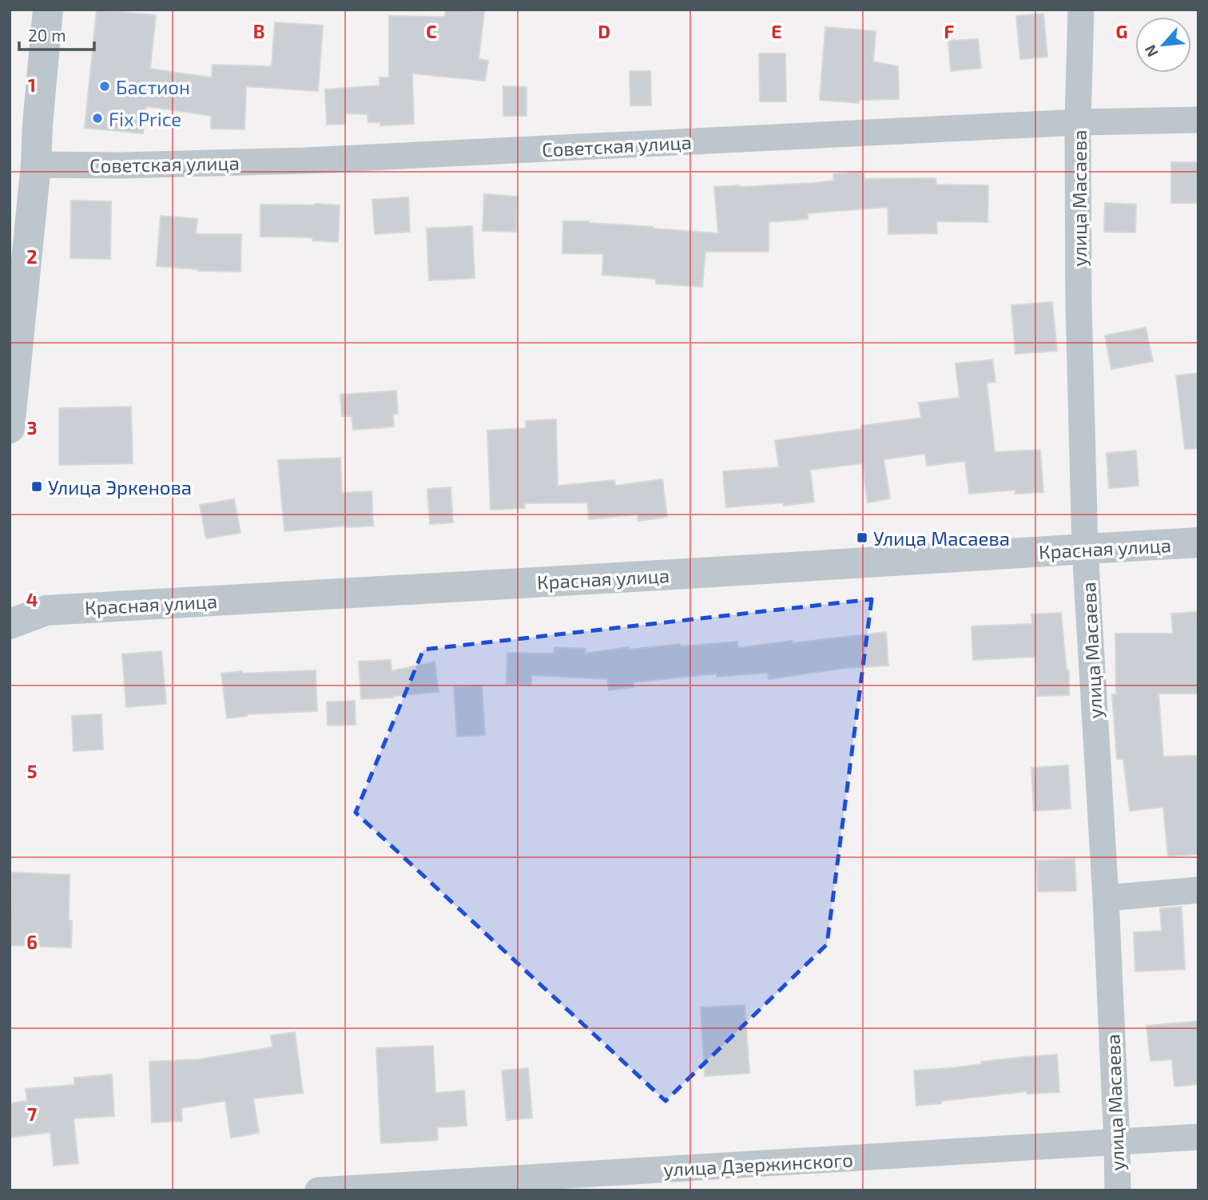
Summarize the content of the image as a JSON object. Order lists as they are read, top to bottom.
{
  "streets": {
    "street": [
      "Советская улица",
      "улица Масаева",
      "Красная улица",
      "улица Дзержинского"
    ]
  },
  "crossings": [
    ["Советская улица", "улица Масаева"],
    ["улица Масаева", "Красная улица"],
    ["улица Масаева", "улица Дзержинского"]
  ],
  "places": {
    "other": ["Бастион", "Fix Price"],
    "transit": ["Улица Эркенова", "Улица Масаева"]
  },
  "scale_bar": "20 m",
  "north": "bottom left",
  "grid": {
    "columns": [
      "B",
      "C",
      "D",
      "E",
      "F",
      "G"
    ],
    "rows": [
      "1",
      "2",
      "3",
      "4",
      "5",
      "6",
      "7"
    ]
  }
}
